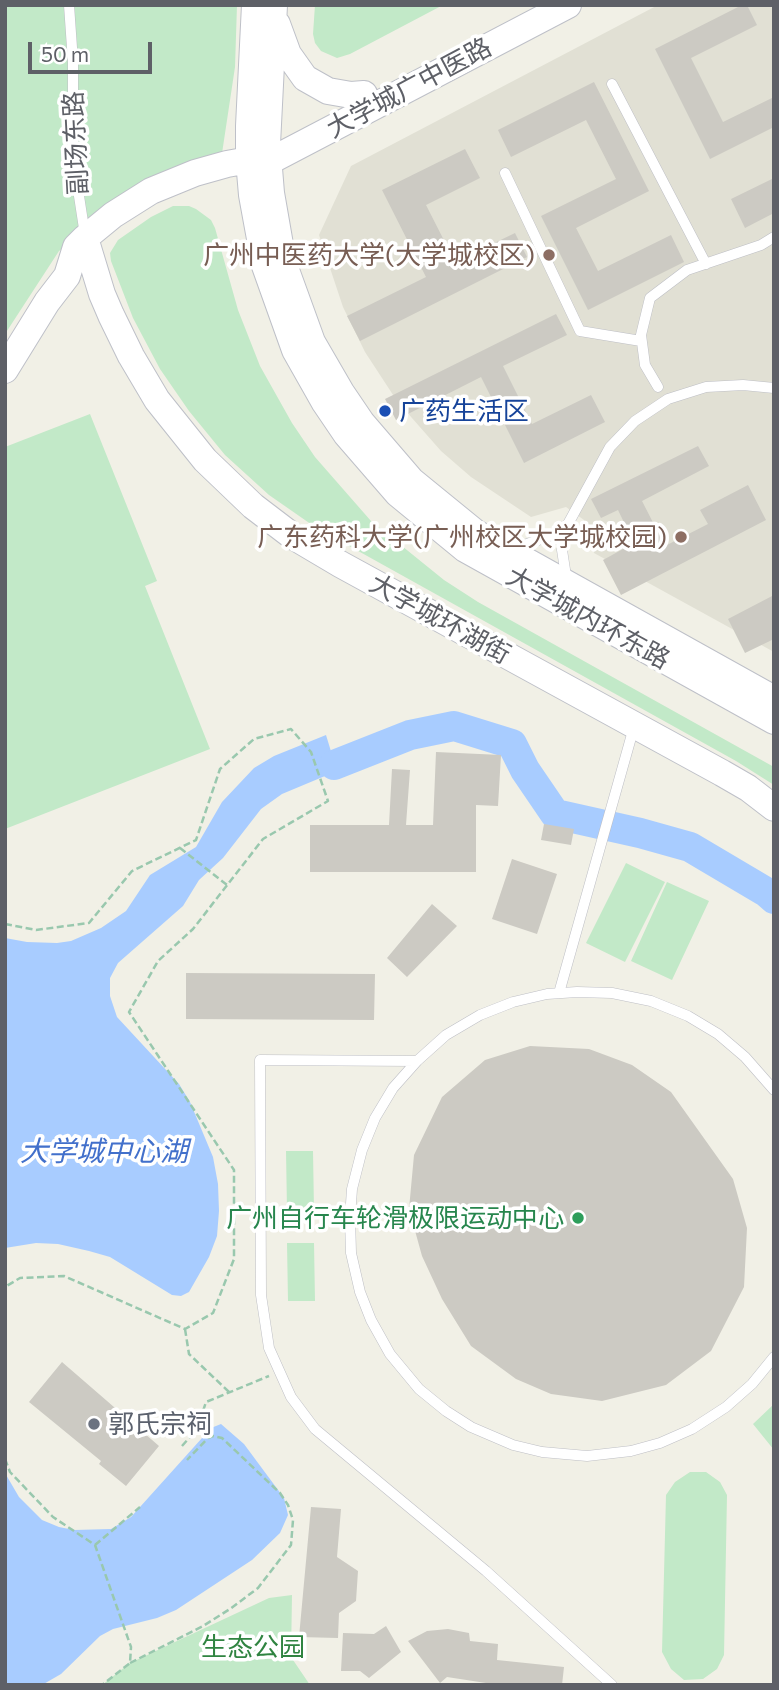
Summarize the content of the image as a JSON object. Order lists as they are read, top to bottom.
{
  "streets": {
    "main road": ["大学城广中医路", "大学城内环东路", "大学城环湖街"],
    "lane": ["副场东路"]
  },
  "crossings": [
    ["大学城广中医路", "副场东路"],
    ["大学城广中医路", "大学城内环东路"],
    ["大学城广中医路", "大学城环湖街"],
    ["副场东路", "大学城环湖街"]
  ],
  "water": ["大学城中心湖"],
  "parks": ["生态公园"],
  "places": [
    "广州中医药大学(大学城校区)",
    "广药生活区",
    "广东药科大学(广州校区大学城校园)",
    "广州自行车轮滑极限运动中心",
    "郭氏宗祠"
  ],
  "scale_bar": "50 m"
}
